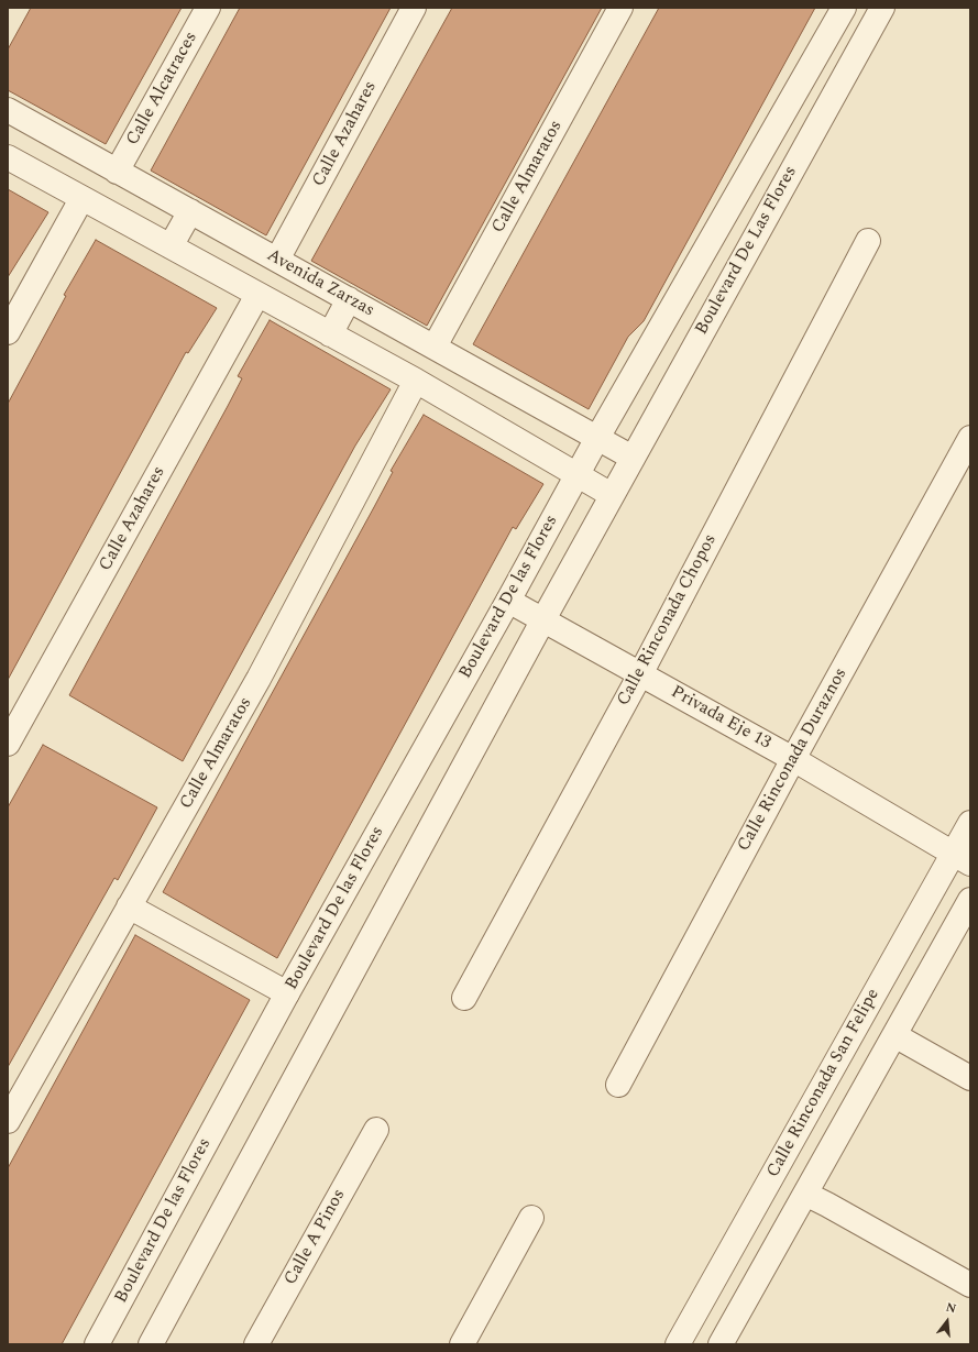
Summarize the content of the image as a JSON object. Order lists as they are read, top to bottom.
{
  "streets": {
    "street": [
      "Calle Alcatraces",
      "Calle Azahares",
      "Calle Almaratos",
      "Boulevard De Las Flores",
      "Avenida Zarzas",
      "Boulevard De las Flores",
      "Calle Rinconada Chopos",
      "Privada Eje 13",
      "Calle Rinconada Duraznos",
      "Calle Rinconada San Felipe",
      "Calle A Pinos"
    ]
  },
  "crossings": [
    ["Calle Alcatraces", "Avenida Zarzas"],
    ["Calle Azahares", "Avenida Zarzas"],
    ["Calle Almaratos", "Avenida Zarzas"],
    ["Boulevard De Las Flores", "Avenida Zarzas"],
    ["Boulevard De Las Flores", "Boulevard De las Flores"],
    ["Boulevard De las Flores", "Privada Eje 13"],
    ["Calle Rinconada Chopos", "Privada Eje 13"],
    ["Privada Eje 13", "Calle Rinconada Duraznos"],
    ["Privada Eje 13", "Calle Rinconada San Felipe"]
  ],
  "north": "top"
}
